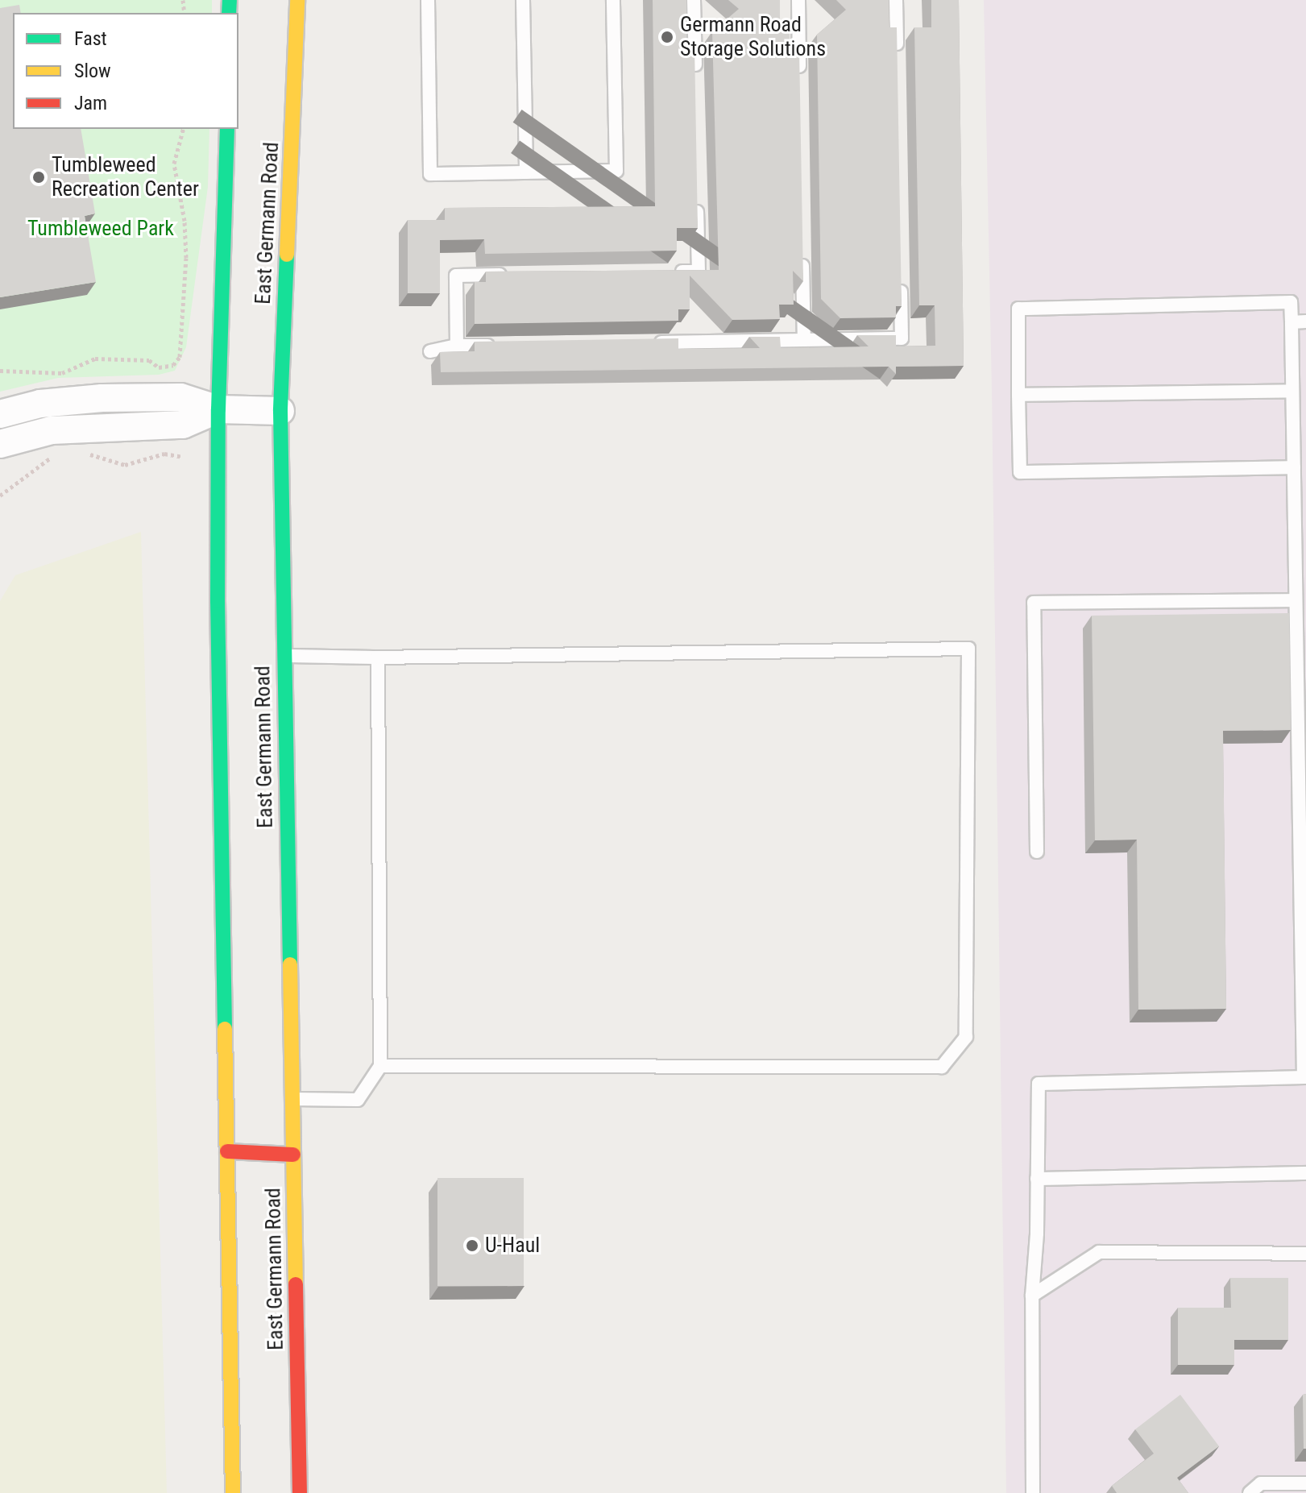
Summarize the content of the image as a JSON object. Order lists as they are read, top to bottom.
{
  "streets": {
    "main road": ["East Germann Road"]
  },
  "parks": ["Tumbleweed Park"],
  "places": ["Germann Road Storage Solutions", "Tumbleweed Recreation Center", "U-Haul"],
  "legend": ["Fast", "Slow", "Jam"]
}
